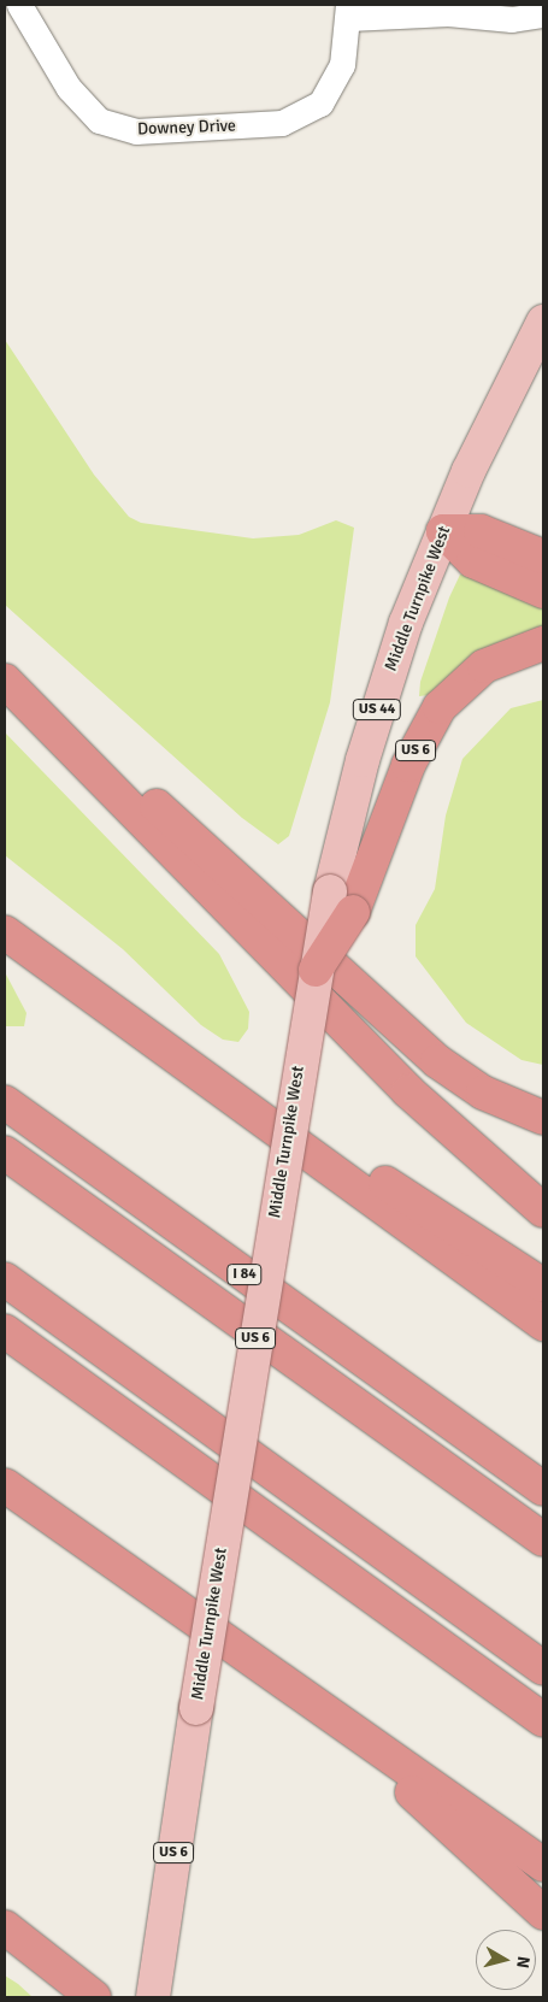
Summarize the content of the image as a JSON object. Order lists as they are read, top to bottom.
{
  "streets": {
    "highway": ["US 6", "I 84"],
    "main road": ["Middle Turnpike West", "US 44"],
    "street": ["Downey Drive"]
  },
  "crossings": [
    ["Middle Turnpike West", "US 6"]
  ],
  "north": "right"
}
